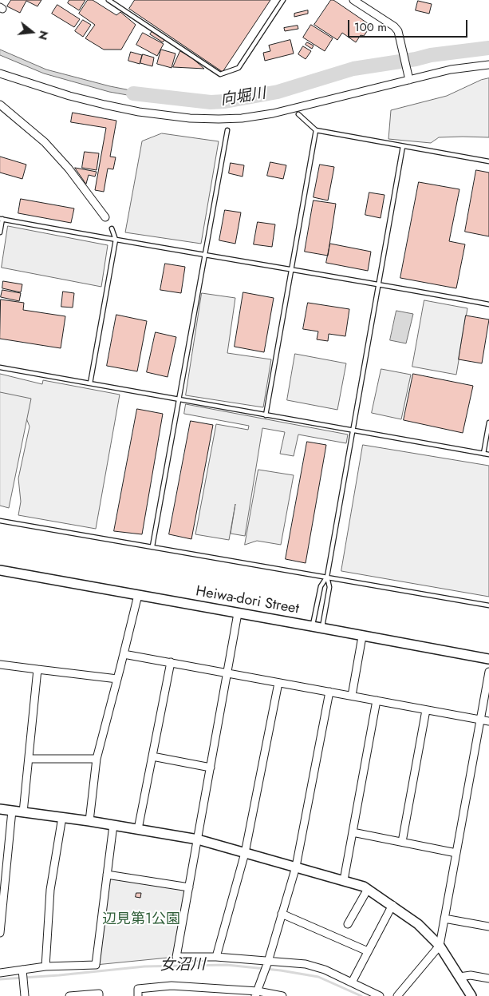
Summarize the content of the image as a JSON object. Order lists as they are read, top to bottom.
{
  "streets": {
    "street": ["Heiwa-dori Street"]
  },
  "water": ["向堀川", "女沼川"],
  "parks": ["辺見第1公園"],
  "scale_bar": "100 m",
  "north": "right"
}
